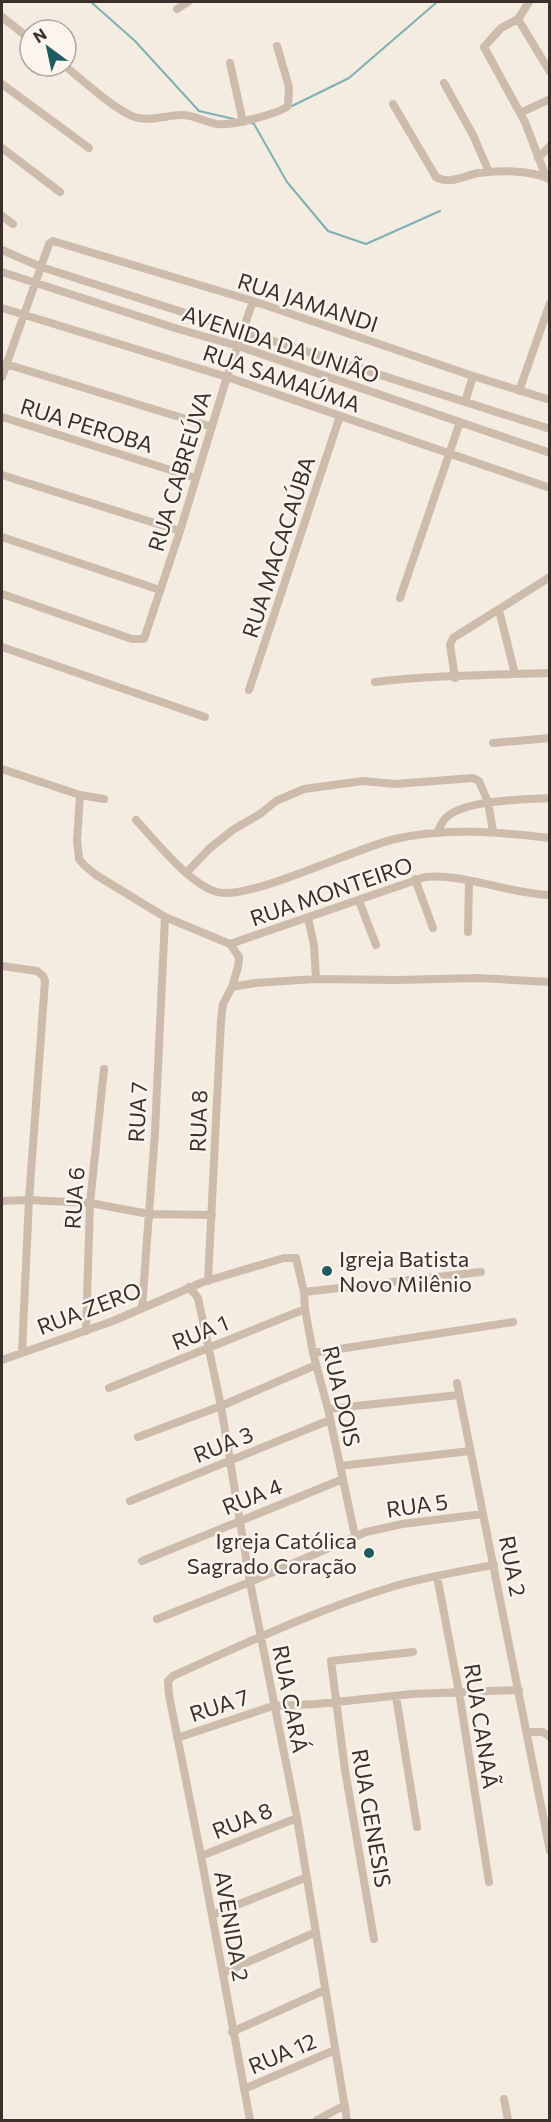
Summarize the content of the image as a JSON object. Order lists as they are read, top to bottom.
{
  "streets": {
    "street": [
      "RUA JAMANDI",
      "AVENIDA DA UNIÃO",
      "RUA SAMAÚMA",
      "RUA PEROBA",
      "RUA CABREÚVA",
      "RUA MACACAÚBA",
      "RUA MONTEIRO",
      "RUA 7",
      "RUA 8",
      "RUA 6",
      "RUA ZERO",
      "RUA 1",
      "RUA DOIS",
      "RUA 3",
      "RUA 4",
      "RUA 5",
      "RUA 2",
      "RUA CARÁ",
      "RUA CANAÃ",
      "RUA GENESIS",
      "AVENIDA 2",
      "RUA 12"
    ]
  },
  "crossings": [
    ["RUA JAMANDI", "RUA CABREÚVA"],
    ["AVENIDA DA UNIÃO", "RUA CABREÚVA"],
    ["RUA SAMAÚMA", "RUA CABREÚVA"],
    ["RUA SAMAÚMA", "RUA MACACAÚBA"],
    ["RUA PEROBA", "RUA CABREÚVA"],
    ["RUA MONTEIRO", "RUA 8"],
    ["RUA 7", "RUA ZERO"],
    ["RUA 7", "RUA 2"],
    ["RUA 7", "RUA CARÁ"],
    ["RUA 7", "RUA CANAÃ"],
    ["RUA 7", "RUA GENESIS"],
    ["RUA 7", "AVENIDA 2"],
    ["RUA 8", "RUA ZERO"],
    ["RUA 8", "RUA CARÁ"],
    ["RUA 8", "AVENIDA 2"],
    ["RUA 6", "RUA ZERO"],
    ["RUA ZERO", "RUA DOIS"],
    ["RUA ZERO", "RUA CARÁ"],
    ["RUA 1", "RUA DOIS"],
    ["RUA 1", "RUA CARÁ"],
    ["RUA DOIS", "RUA 3"],
    ["RUA DOIS", "RUA 4"],
    ["RUA DOIS", "RUA 5"],
    ["RUA 3", "RUA CARÁ"],
    ["RUA 4", "RUA CARÁ"],
    ["RUA 5", "RUA 2"],
    ["RUA 5", "RUA CARÁ"],
    ["RUA CARÁ", "AVENIDA 2"],
    ["RUA CARÁ", "RUA 12"],
    ["AVENIDA 2", "RUA 12"]
  ],
  "places": ["Igreja Batista Novo Milênio", "Igreja Católica Sagrado Coração"],
  "north": "top left"
}
